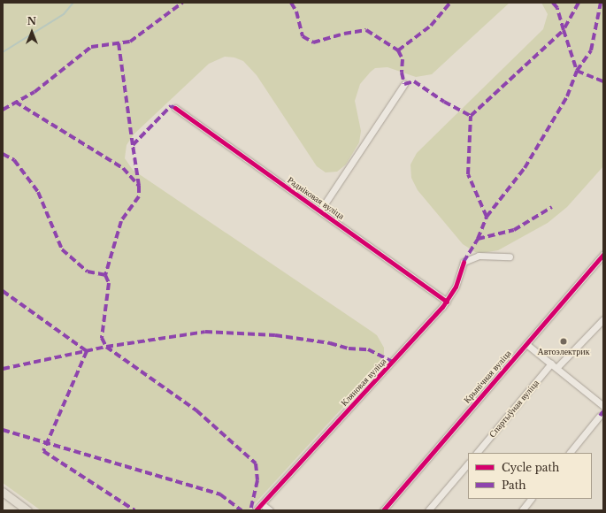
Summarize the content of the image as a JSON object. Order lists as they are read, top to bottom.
{
  "streets": {
    "street": [
      "Радніковая вуліца",
      "Крынічная вуліца",
      "Кляновая вуліца",
      "Спартыўная вуліца"
    ]
  },
  "crossings": [
    ["Радніковая вуліца", "Кляновая вуліца"]
  ],
  "places": ["Автоэлектрик"],
  "legend": ["Cycle path", "Path"],
  "north": "top"
}
